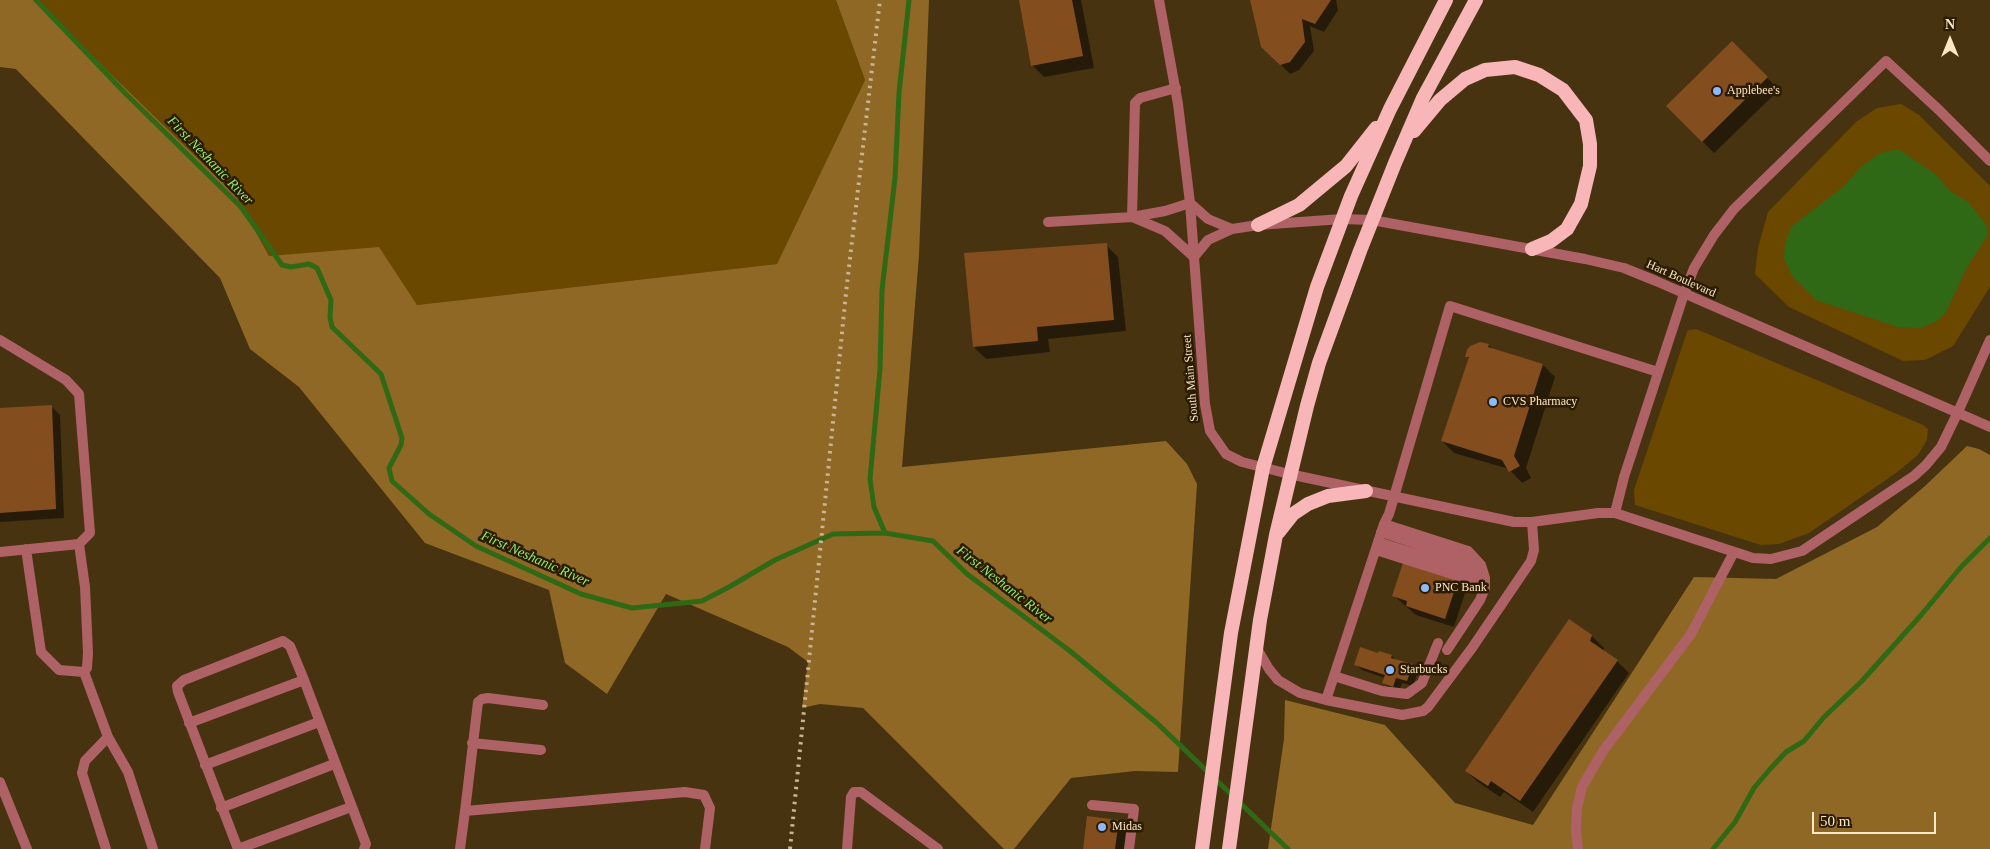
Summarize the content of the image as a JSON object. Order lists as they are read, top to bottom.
{
  "streets": {
    "street": ["Hart Boulevard", "South Main Street"]
  },
  "water": ["First Neshanic River"],
  "places": [
    "Applebee's",
    "CVS Pharmacy",
    "PNC Bank",
    "Starbucks",
    "Midas"
  ],
  "scale_bar": "50 m",
  "north": "top"
}
